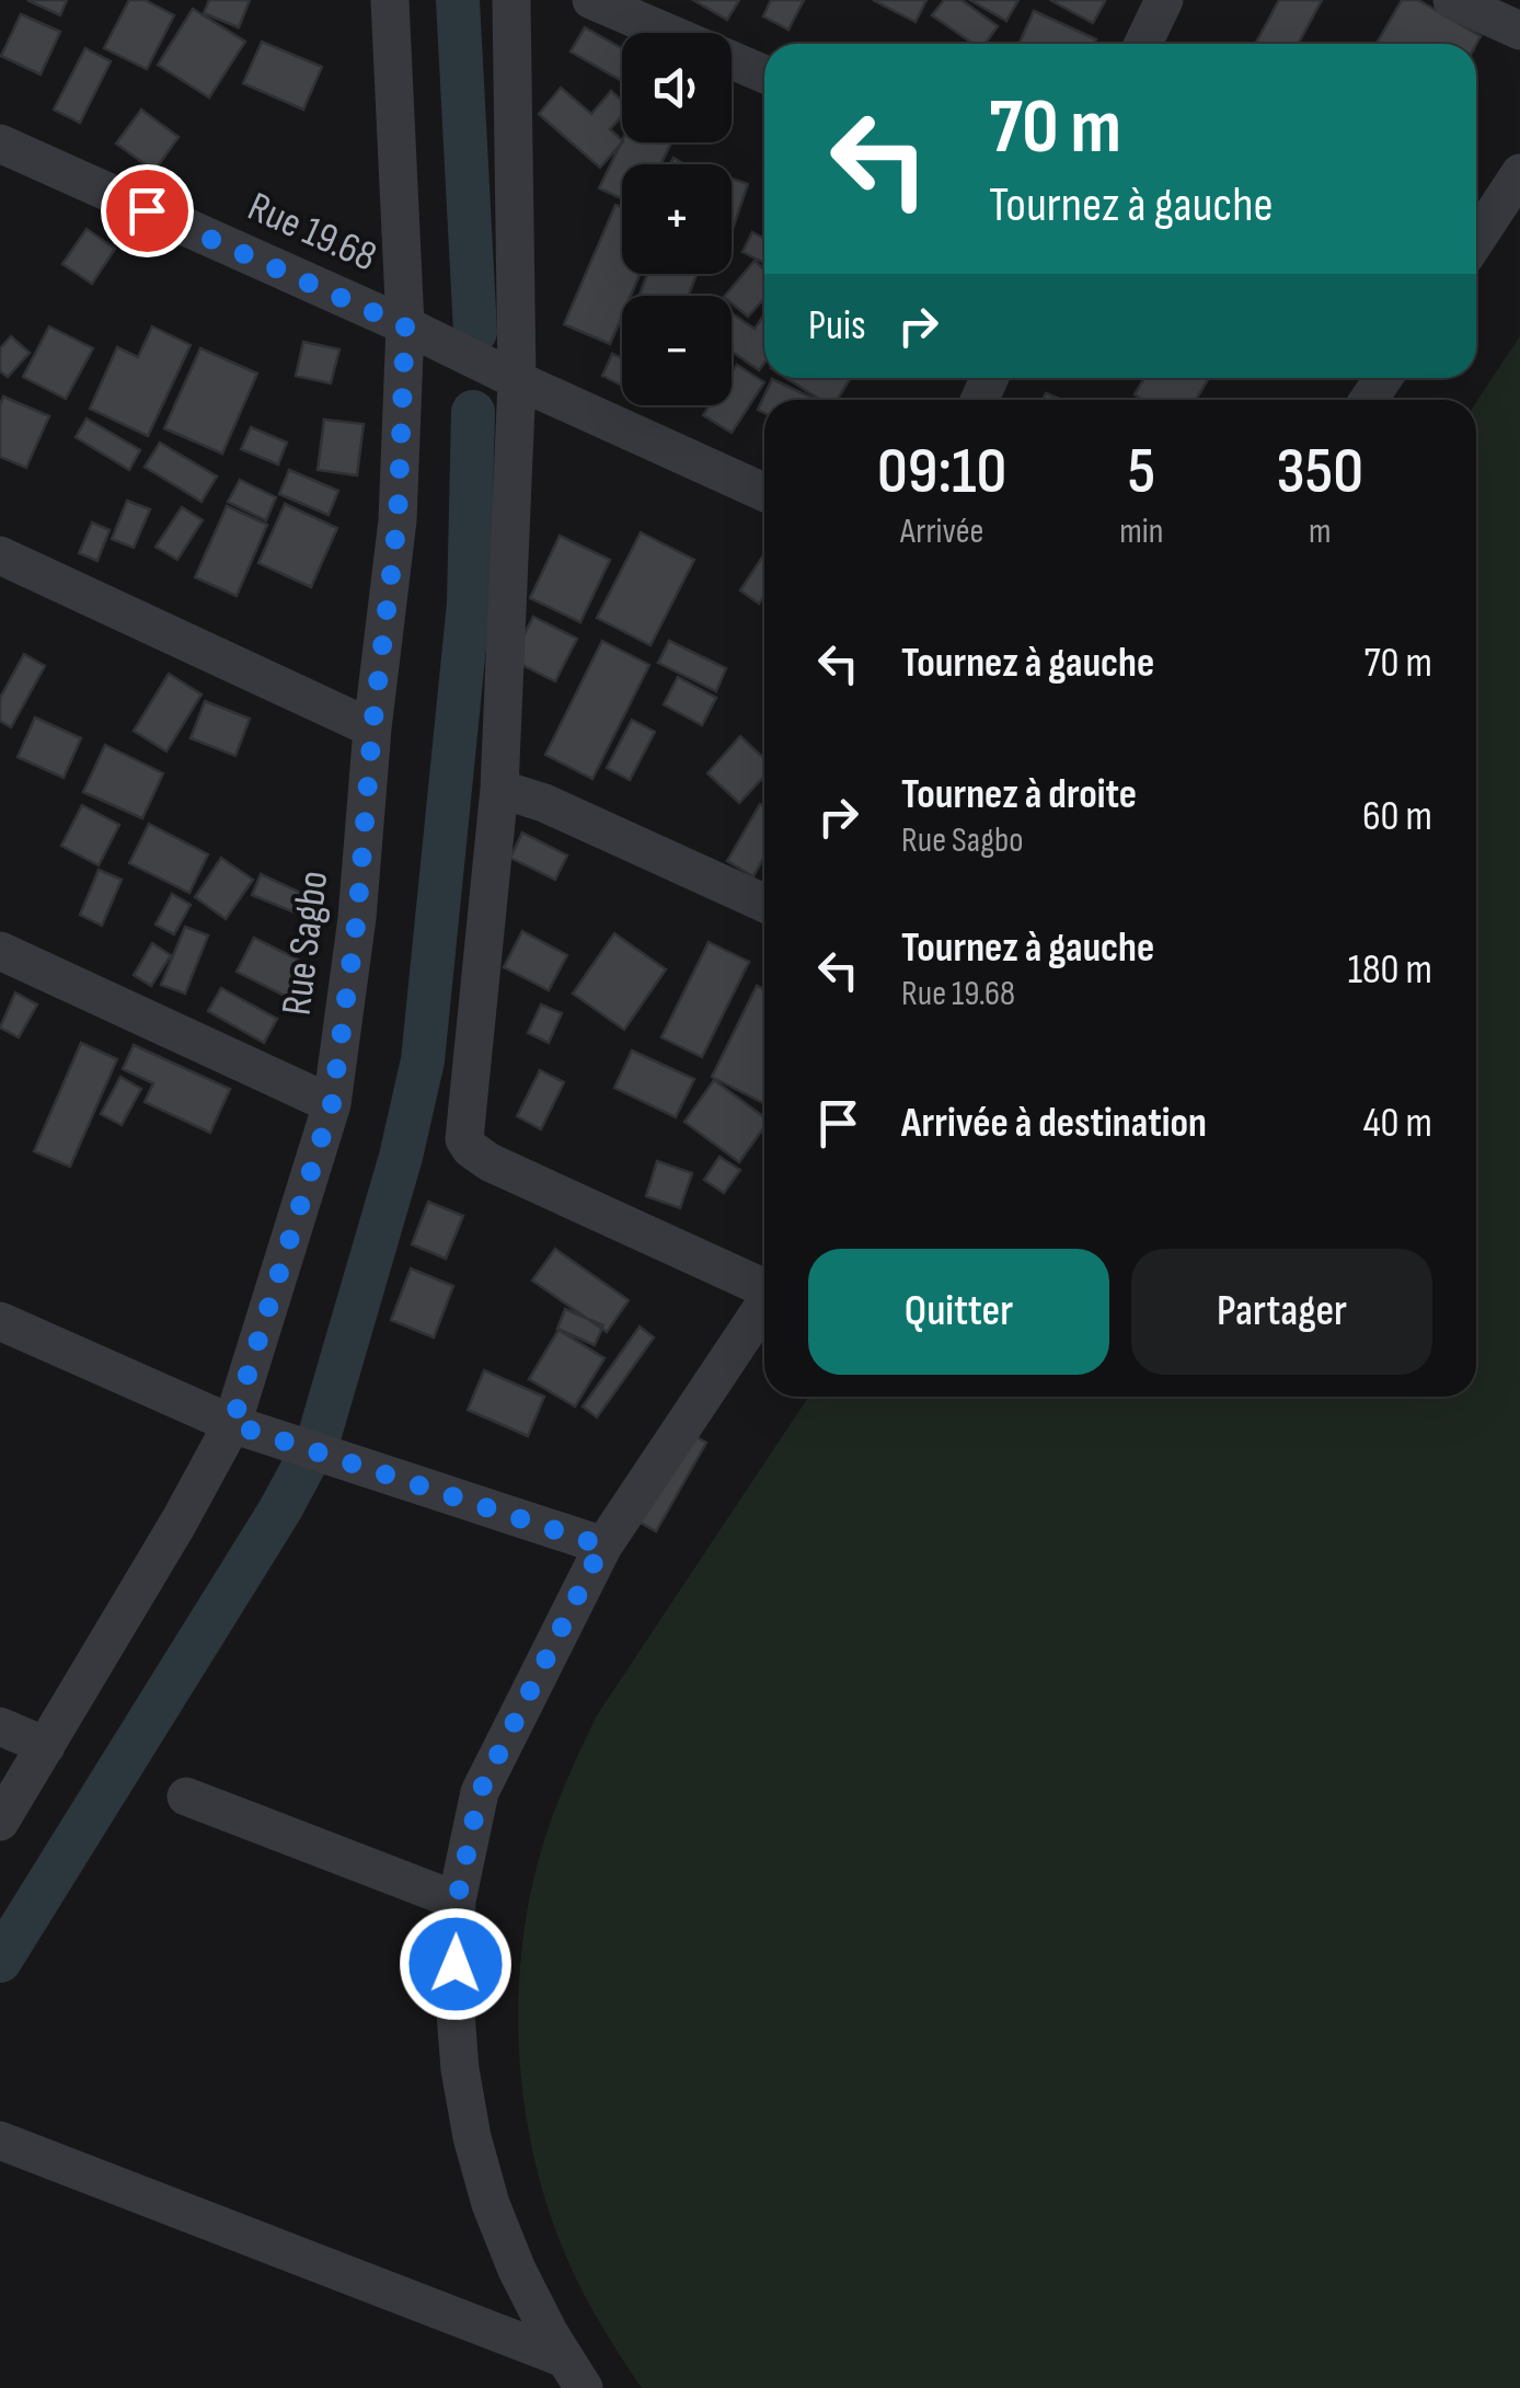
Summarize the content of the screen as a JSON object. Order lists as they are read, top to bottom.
{
  "streets": {
    "street": ["Rue 19.68", "Rue Sagbo"]
  },
  "crossings": [
    ["Rue 19.68", "Rue Sagbo"]
  ],
  "page": {
    "map_buttons": ["+", "−"],
    "turn": ["70 m", "Tournez à gauche"],
    "then": "Puis",
    "eta": [
      "09:10",
      "Arrivée",
      "5",
      "min",
      "350",
      "m"
    ],
    "list": [
      {
        "name": "Tournez à gauche",
        "value": "70 m"
      },
      {
        "name": "Tournez à droite",
        "note": "Rue Sagbo",
        "value": "60 m"
      },
      {
        "name": "Tournez à gauche",
        "note": "Rue 19.68",
        "value": "180 m"
      },
      {
        "name": "Arrivée à destination",
        "value": "40 m"
      }
    ],
    "buttons": ["Quitter", "Partager"]
  }
}
